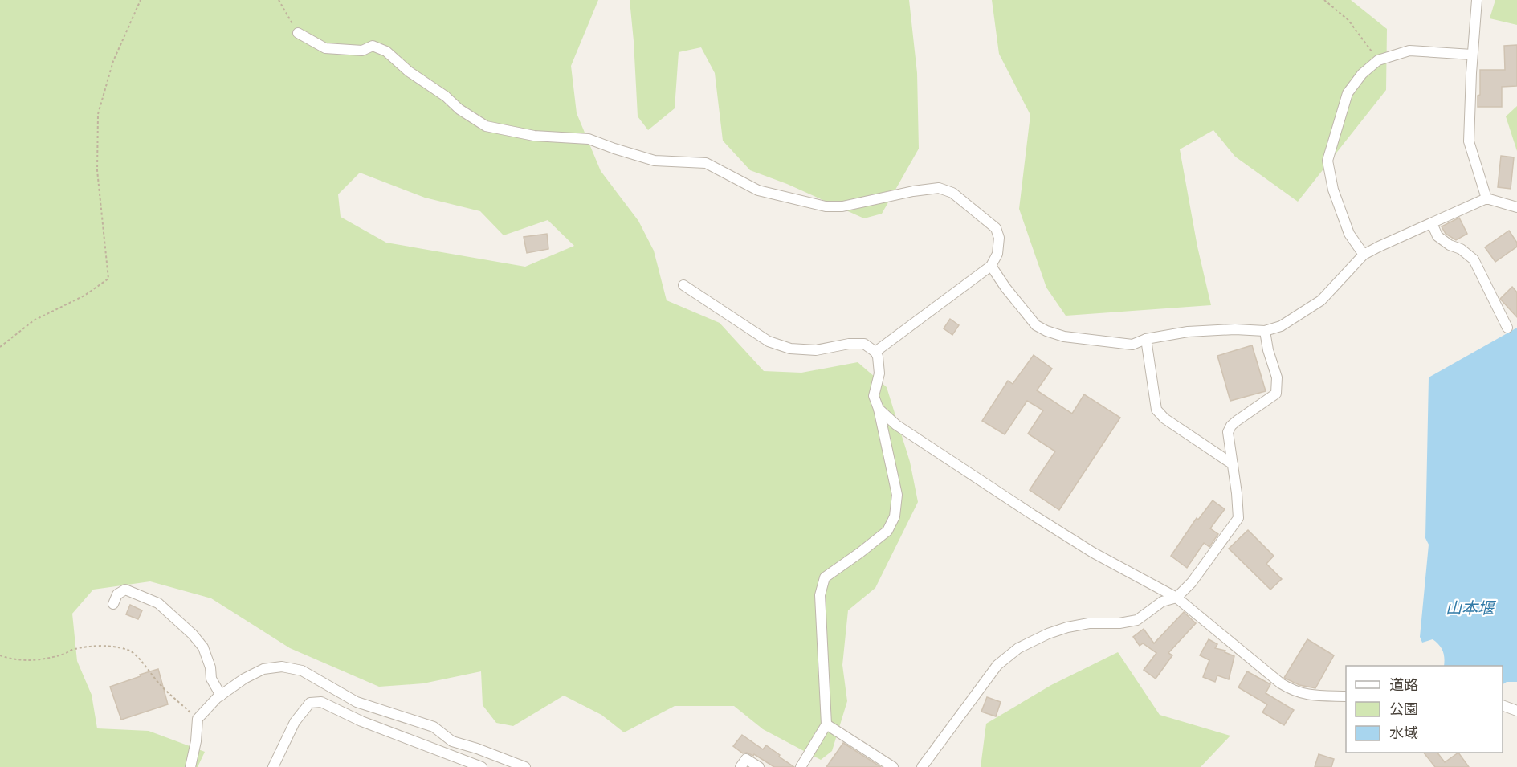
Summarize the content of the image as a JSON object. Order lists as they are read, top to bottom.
{
  "water": ["山本堰"],
  "legend": ["道路", "公園", "水域"]
}
